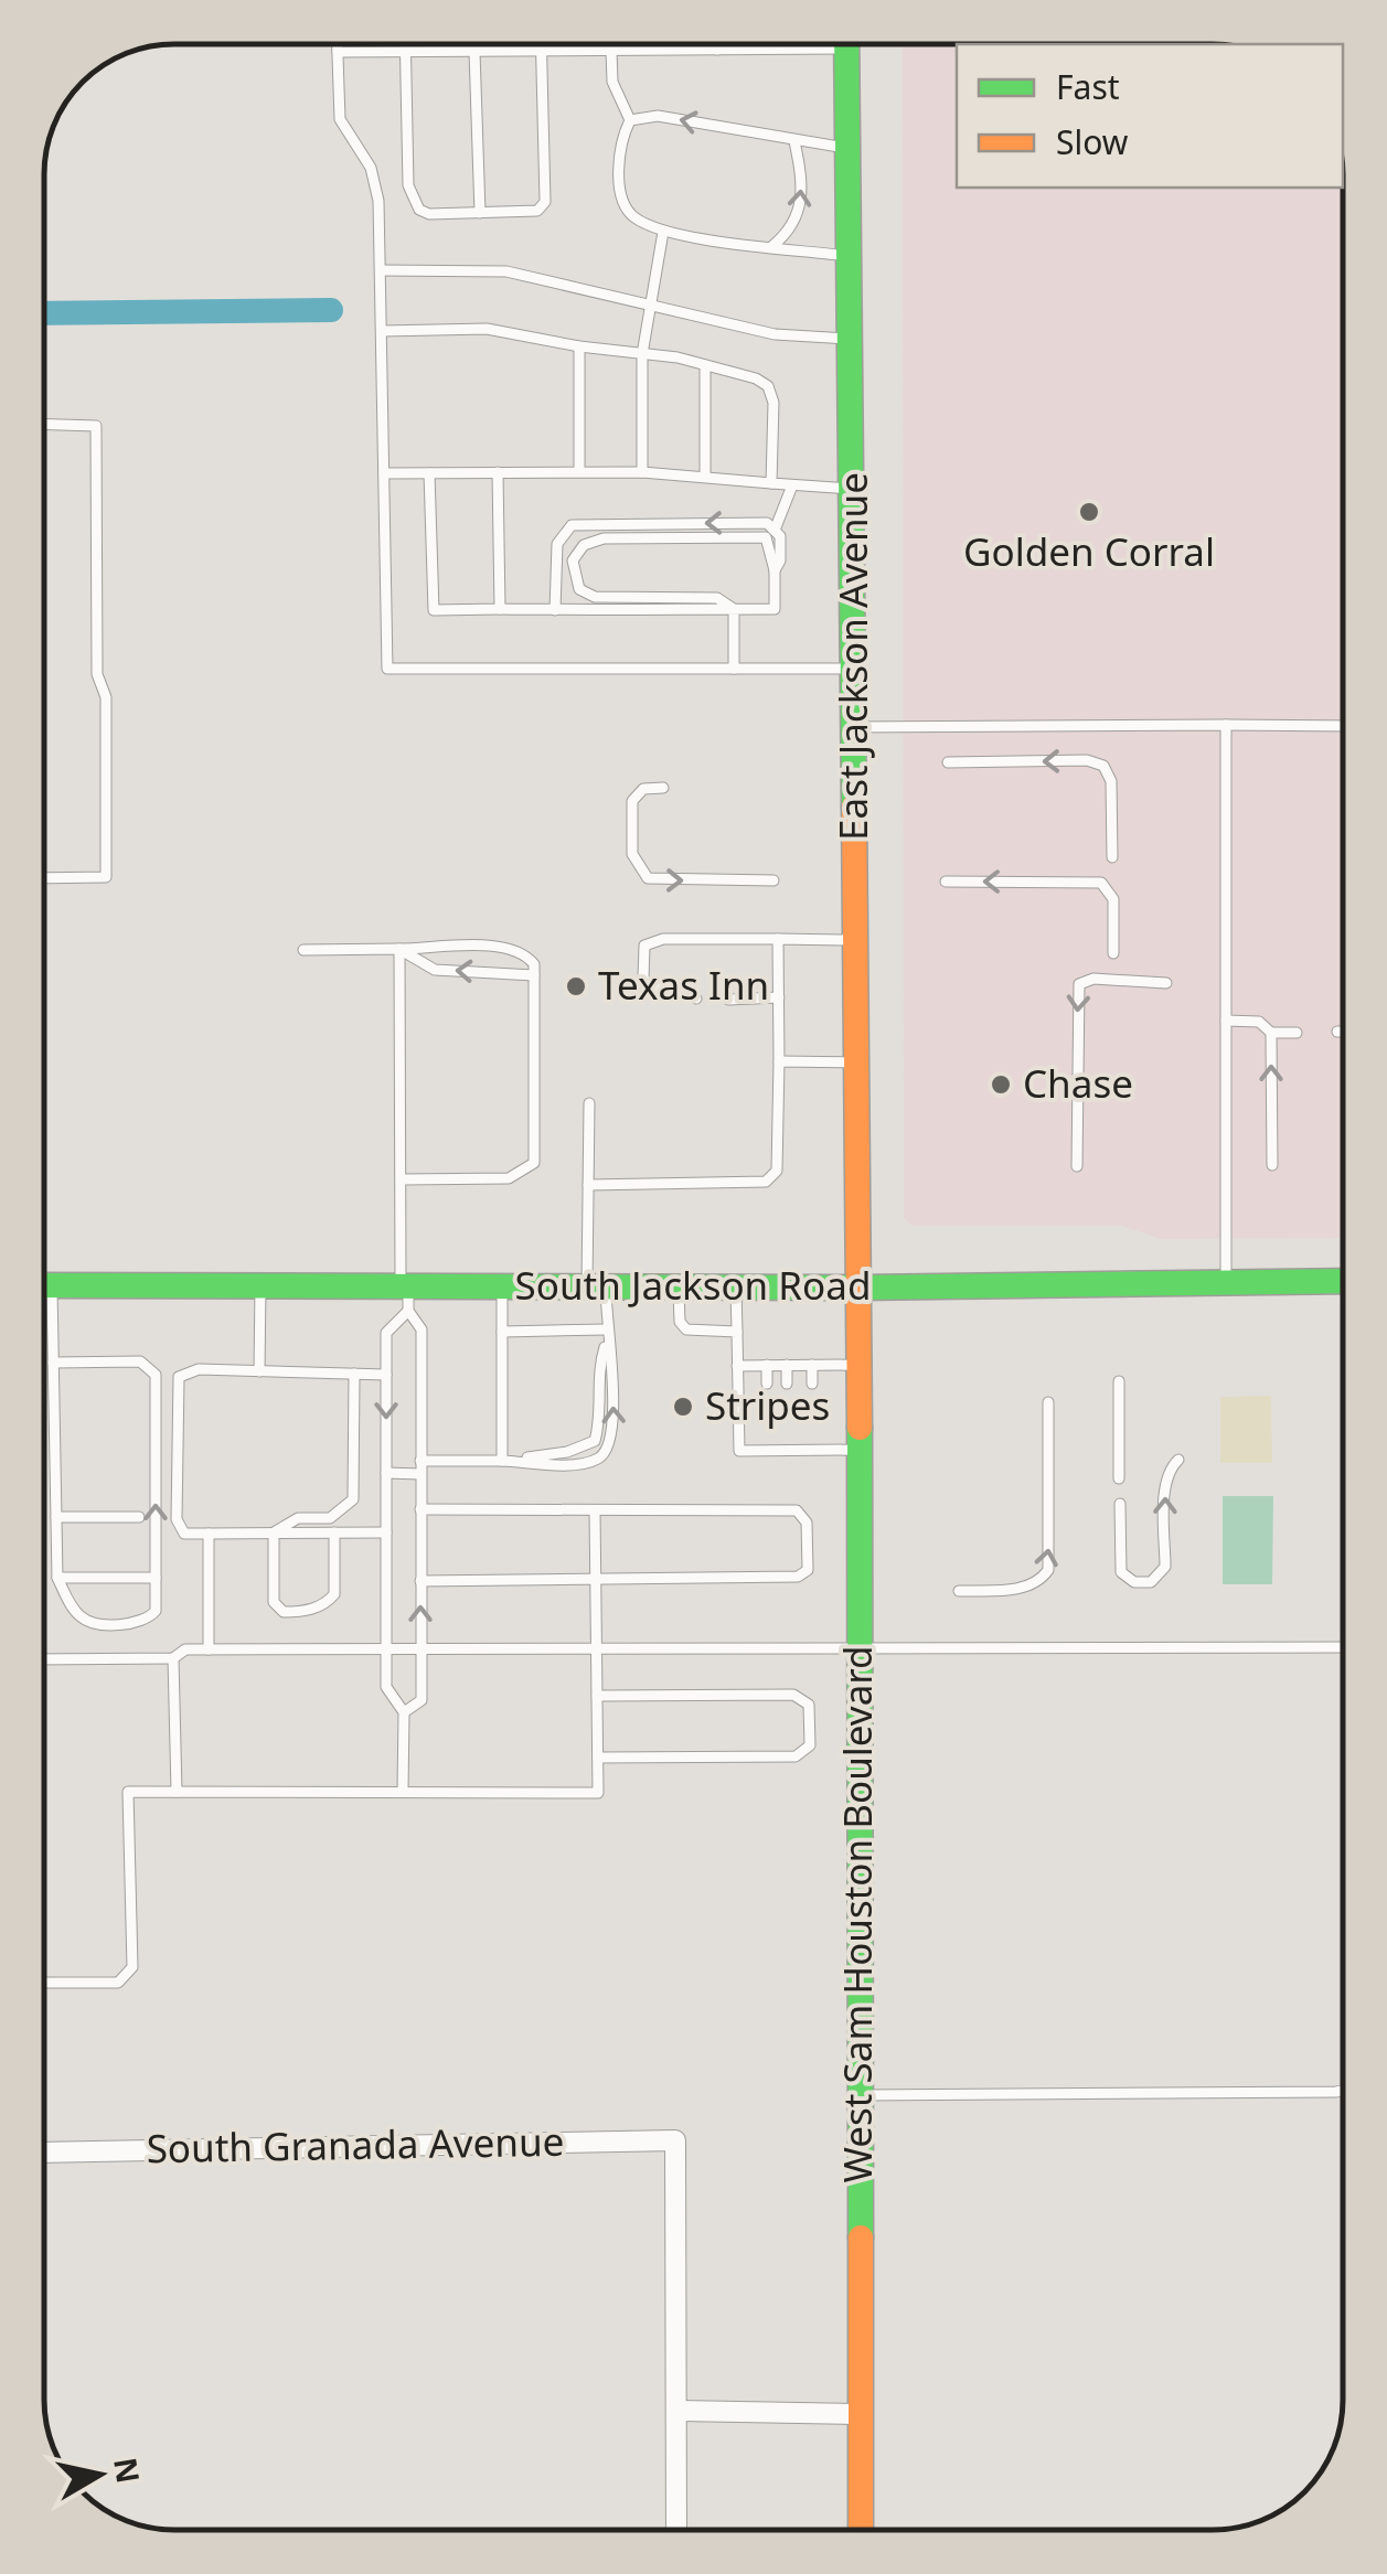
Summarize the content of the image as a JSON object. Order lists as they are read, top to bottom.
{
  "streets": {
    "street": [
      "East Jackson Avenue",
      "South Jackson Road",
      "West Sam Houston Boulevard",
      "South Granada Avenue"
    ]
  },
  "crossings": [
    ["East Jackson Avenue", "South Jackson Road"],
    ["East Jackson Avenue", "West Sam Houston Boulevard"],
    ["South Jackson Road", "West Sam Houston Boulevard"]
  ],
  "places": [
    "Golden Corral",
    "Texas Inn",
    "Chase",
    "Stripes"
  ],
  "legend": ["Fast", "Slow"],
  "north": "right"
}
